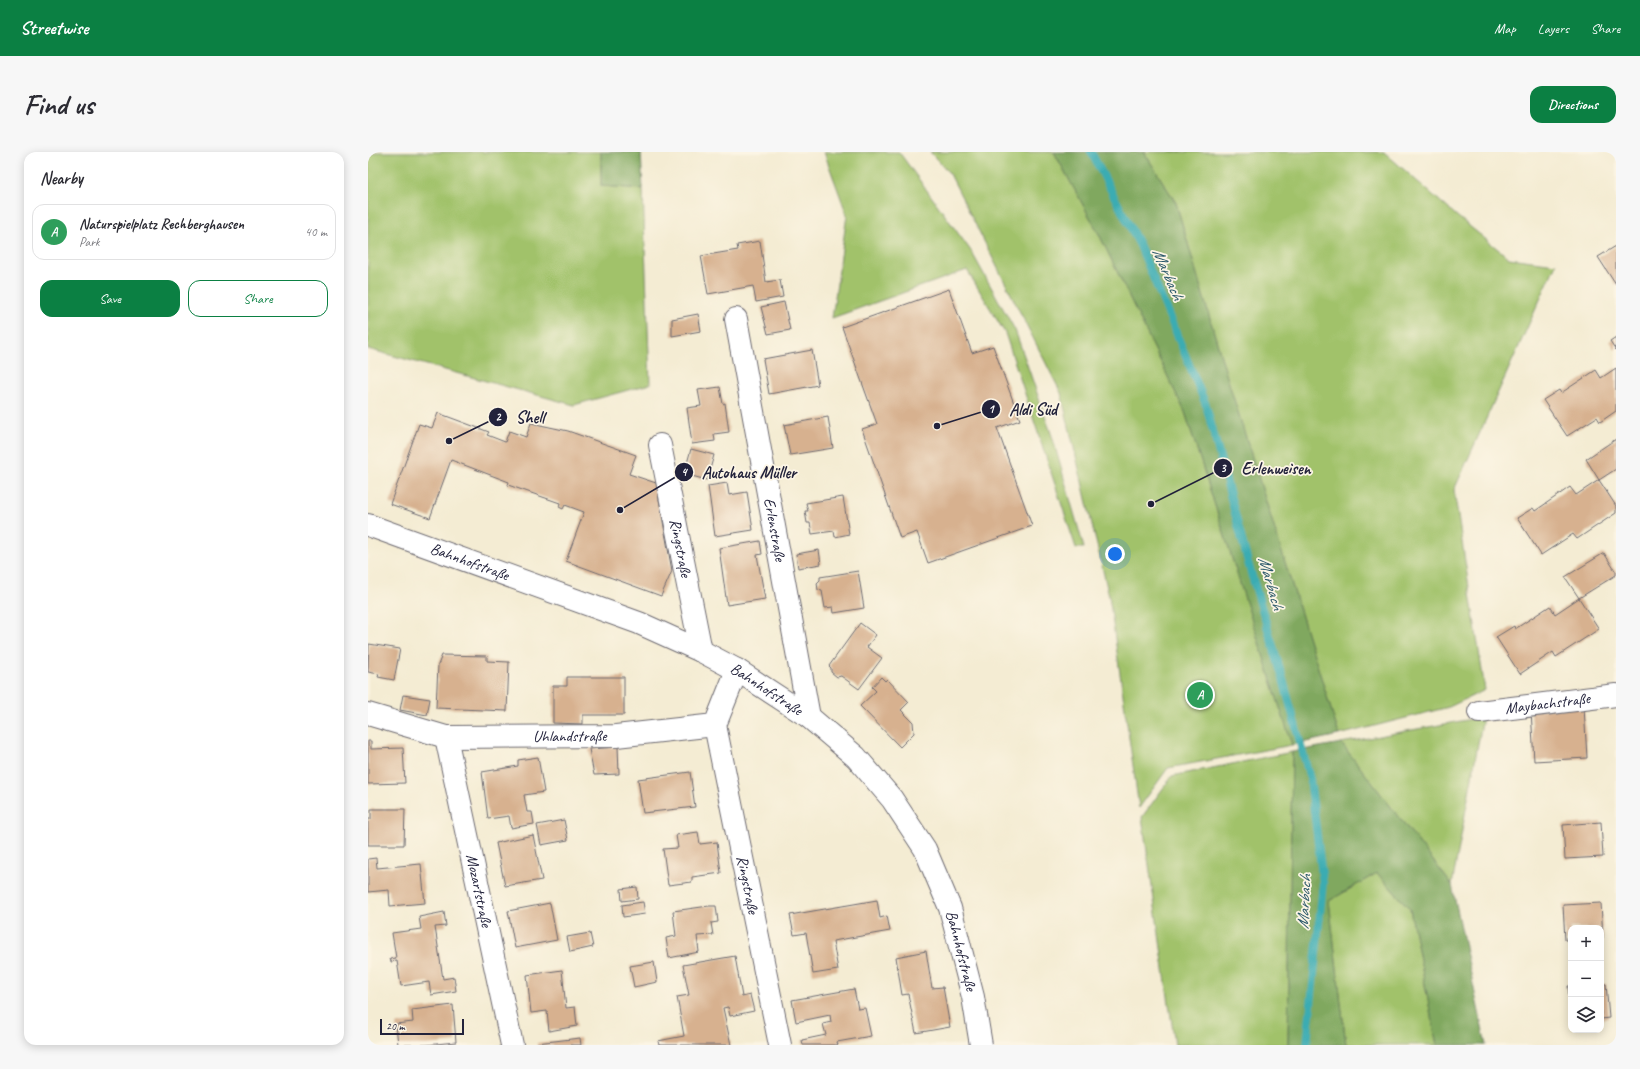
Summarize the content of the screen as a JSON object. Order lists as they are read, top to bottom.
{
  "streets": {
    "street": [
      "Erlenstraße",
      "Ringstraße",
      "Bahnhofstraße",
      "Maybachstraße",
      "Uhlandstraße",
      "Mozartstraße"
    ]
  },
  "crossings": [
    ["Erlenstraße", "Bahnhofstraße"],
    ["Ringstraße", "Bahnhofstraße"],
    ["Ringstraße", "Uhlandstraße"],
    ["Uhlandstraße", "Mozartstraße"]
  ],
  "water": ["Marbach"],
  "places": [
    "Aldi Süd",
    "Shell",
    "Erlenweisen",
    "Autohaus Müller"
  ],
  "scale_bar": "20 m",
  "page": {
    "header": "Streetwise",
    "nav": ["Map", "Layers", "Share"],
    "buttons": [
      "Directions",
      ["Save", "Share"]
    ],
    "title": "Find us",
    "heading": "Nearby",
    "list": [
      {
        "mark": "A",
        "name": "Naturspielplatz Rechberghausen",
        "note": "Park",
        "value": "40 m"
      }
    ],
    "pins": "A",
    "map_buttons": ["+", "−"],
    "scale": "20 m"
  }
}
